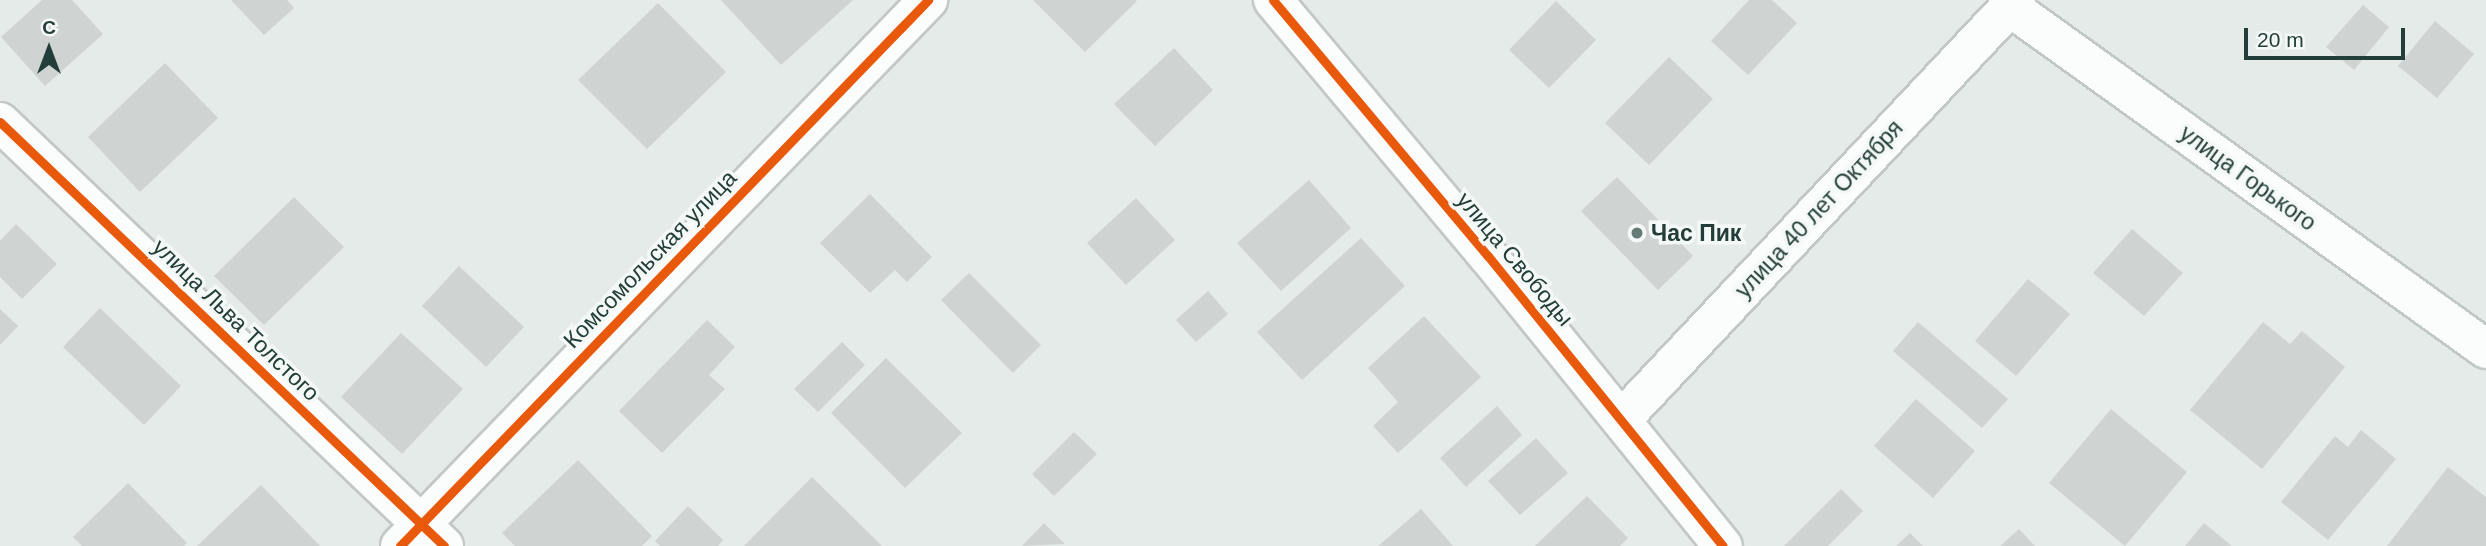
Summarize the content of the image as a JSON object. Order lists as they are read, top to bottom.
{
  "streets": {
    "street": [
      "улица Горького",
      "улица 40 лет Октября",
      "Комсомольская улица",
      "улица Свободы",
      "улица Льва Толстого"
    ]
  },
  "crossings": [
    ["улица Горького", "улица 40 лет Октября"],
    ["улица 40 лет Октября", "улица Свободы"],
    ["Комсомольская улица", "улица Льва Толстого"]
  ],
  "places": ["Час Пик"],
  "scale_bar": "20 m",
  "north": "top"
}
